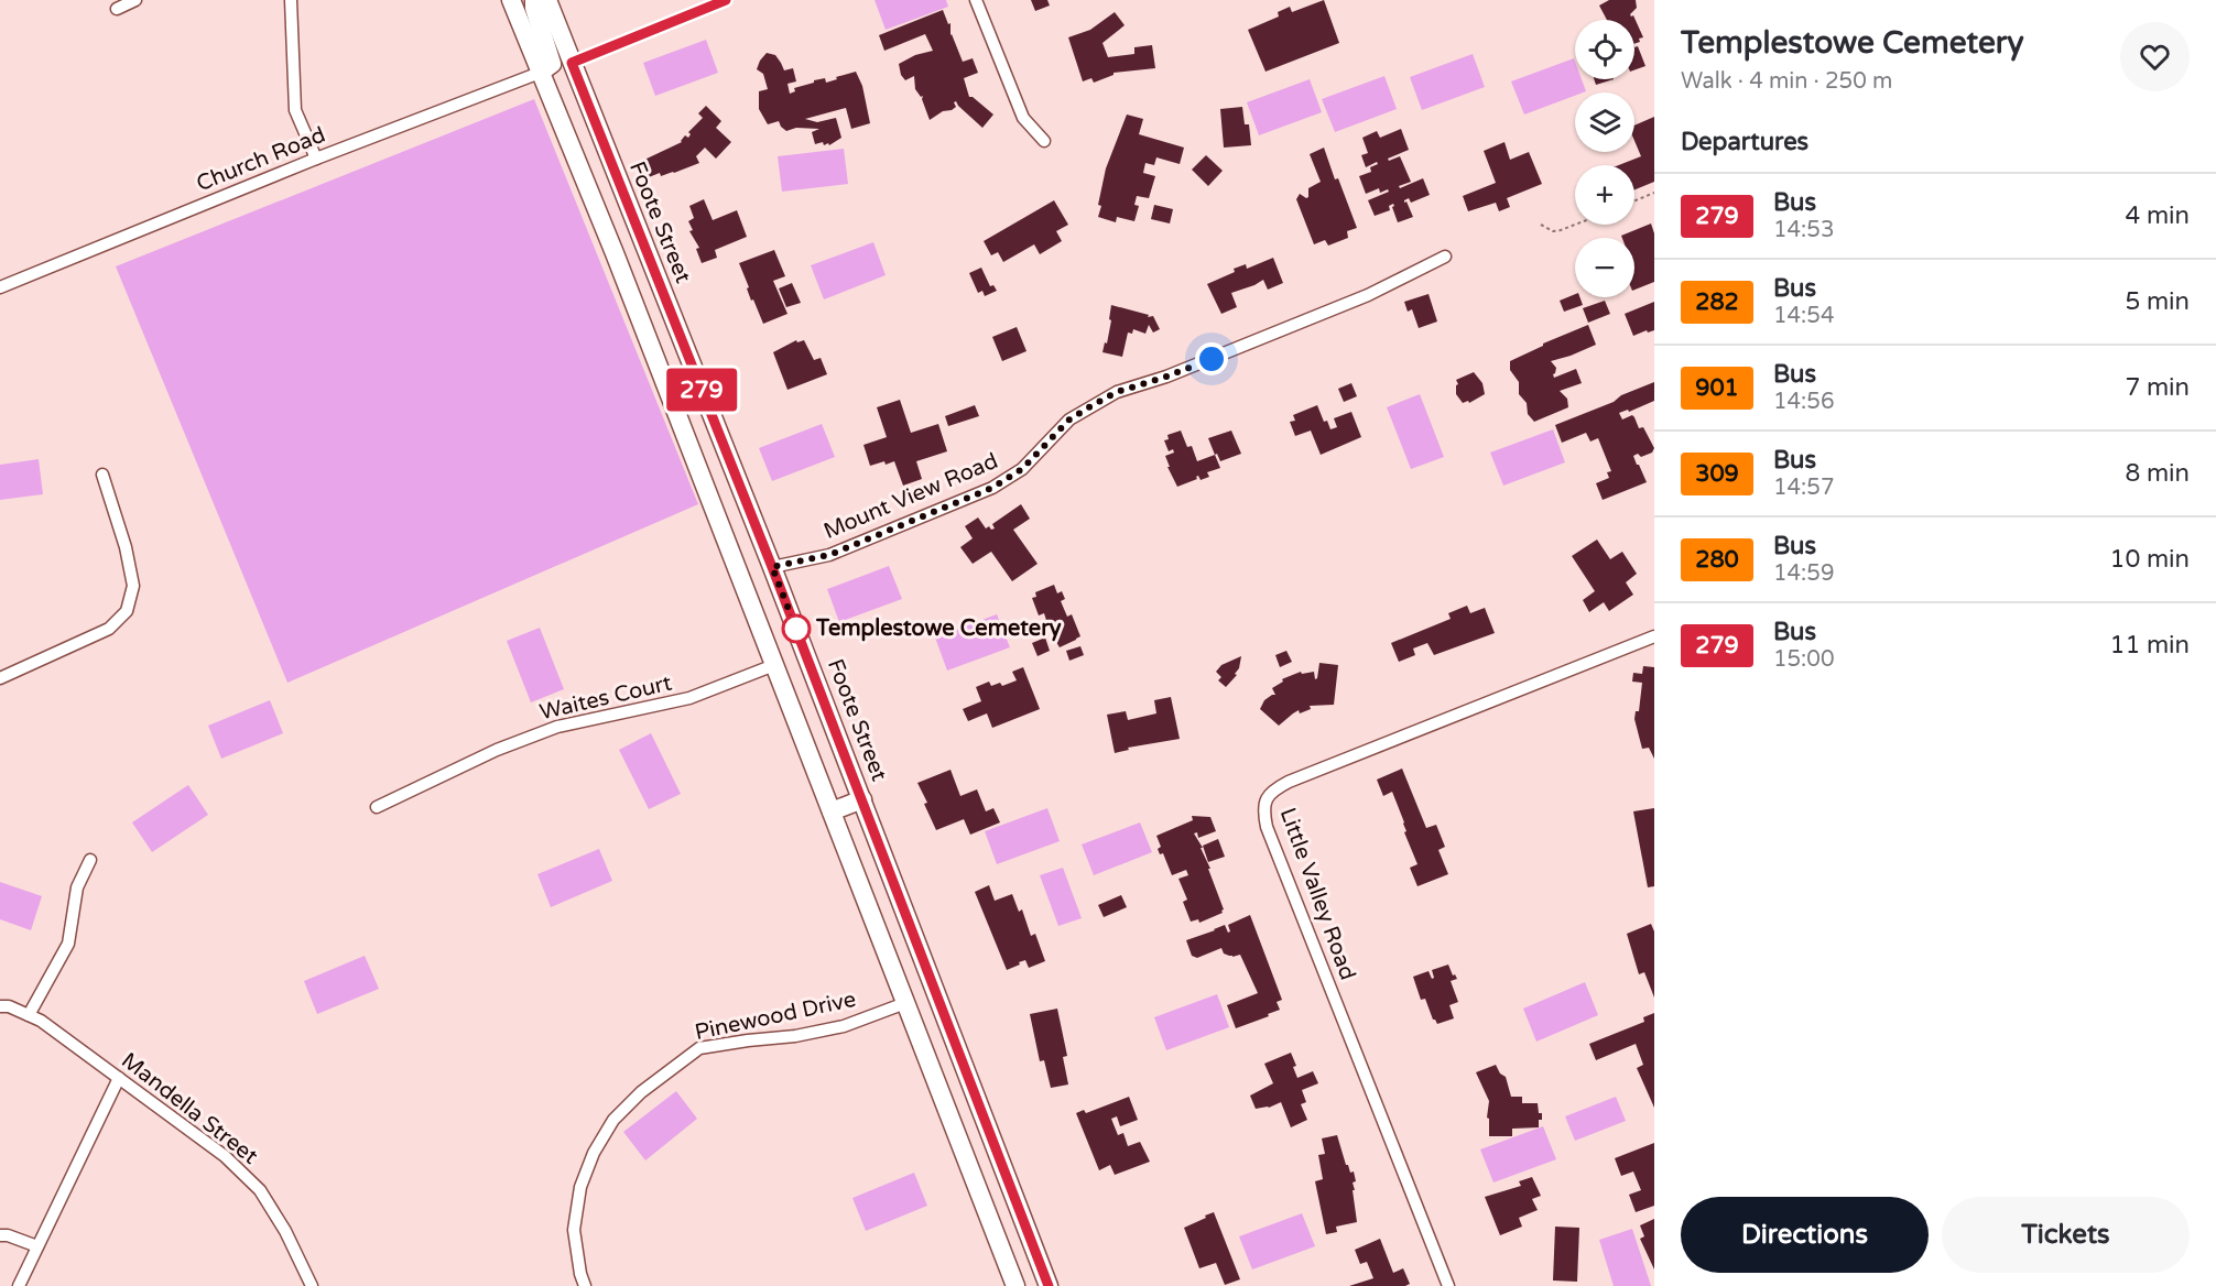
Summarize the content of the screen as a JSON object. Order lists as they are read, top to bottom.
{
  "streets": {
    "main road": ["Foote Street"],
    "street": [
      "Church Road",
      "Mount View Road",
      "Waites Court",
      "Little Valley Road",
      "Pinewood Drive",
      "Mandella Street"
    ]
  },
  "crossings": [
    ["Foote Street", "Mount View Road"]
  ],
  "places": ["Templestowe Cemetery"],
  "lines": ["bus line 279"],
  "page": {
    "on_map": "279",
    "heading": [
      ["Templestowe Cemetery", "Walk · 4 min · 250 m"],
      "Departures"
    ],
    "map_buttons": ["+", "−"],
    "list": [
      {
        "mark": "279",
        "name": "Bus",
        "note": "14:53",
        "value": "4 min"
      },
      {
        "mark": "282",
        "name": "Bus",
        "note": "14:54",
        "value": "5 min"
      },
      {
        "mark": "901",
        "name": "Bus",
        "note": "14:56",
        "value": "7 min"
      },
      {
        "mark": "309",
        "name": "Bus",
        "note": "14:57",
        "value": "8 min"
      },
      {
        "mark": "280",
        "name": "Bus",
        "note": "14:59",
        "value": "10 min"
      },
      {
        "mark": "279",
        "name": "Bus",
        "note": "15:00",
        "value": "11 min"
      }
    ],
    "buttons": ["Directions", "Tickets"]
  }
}
